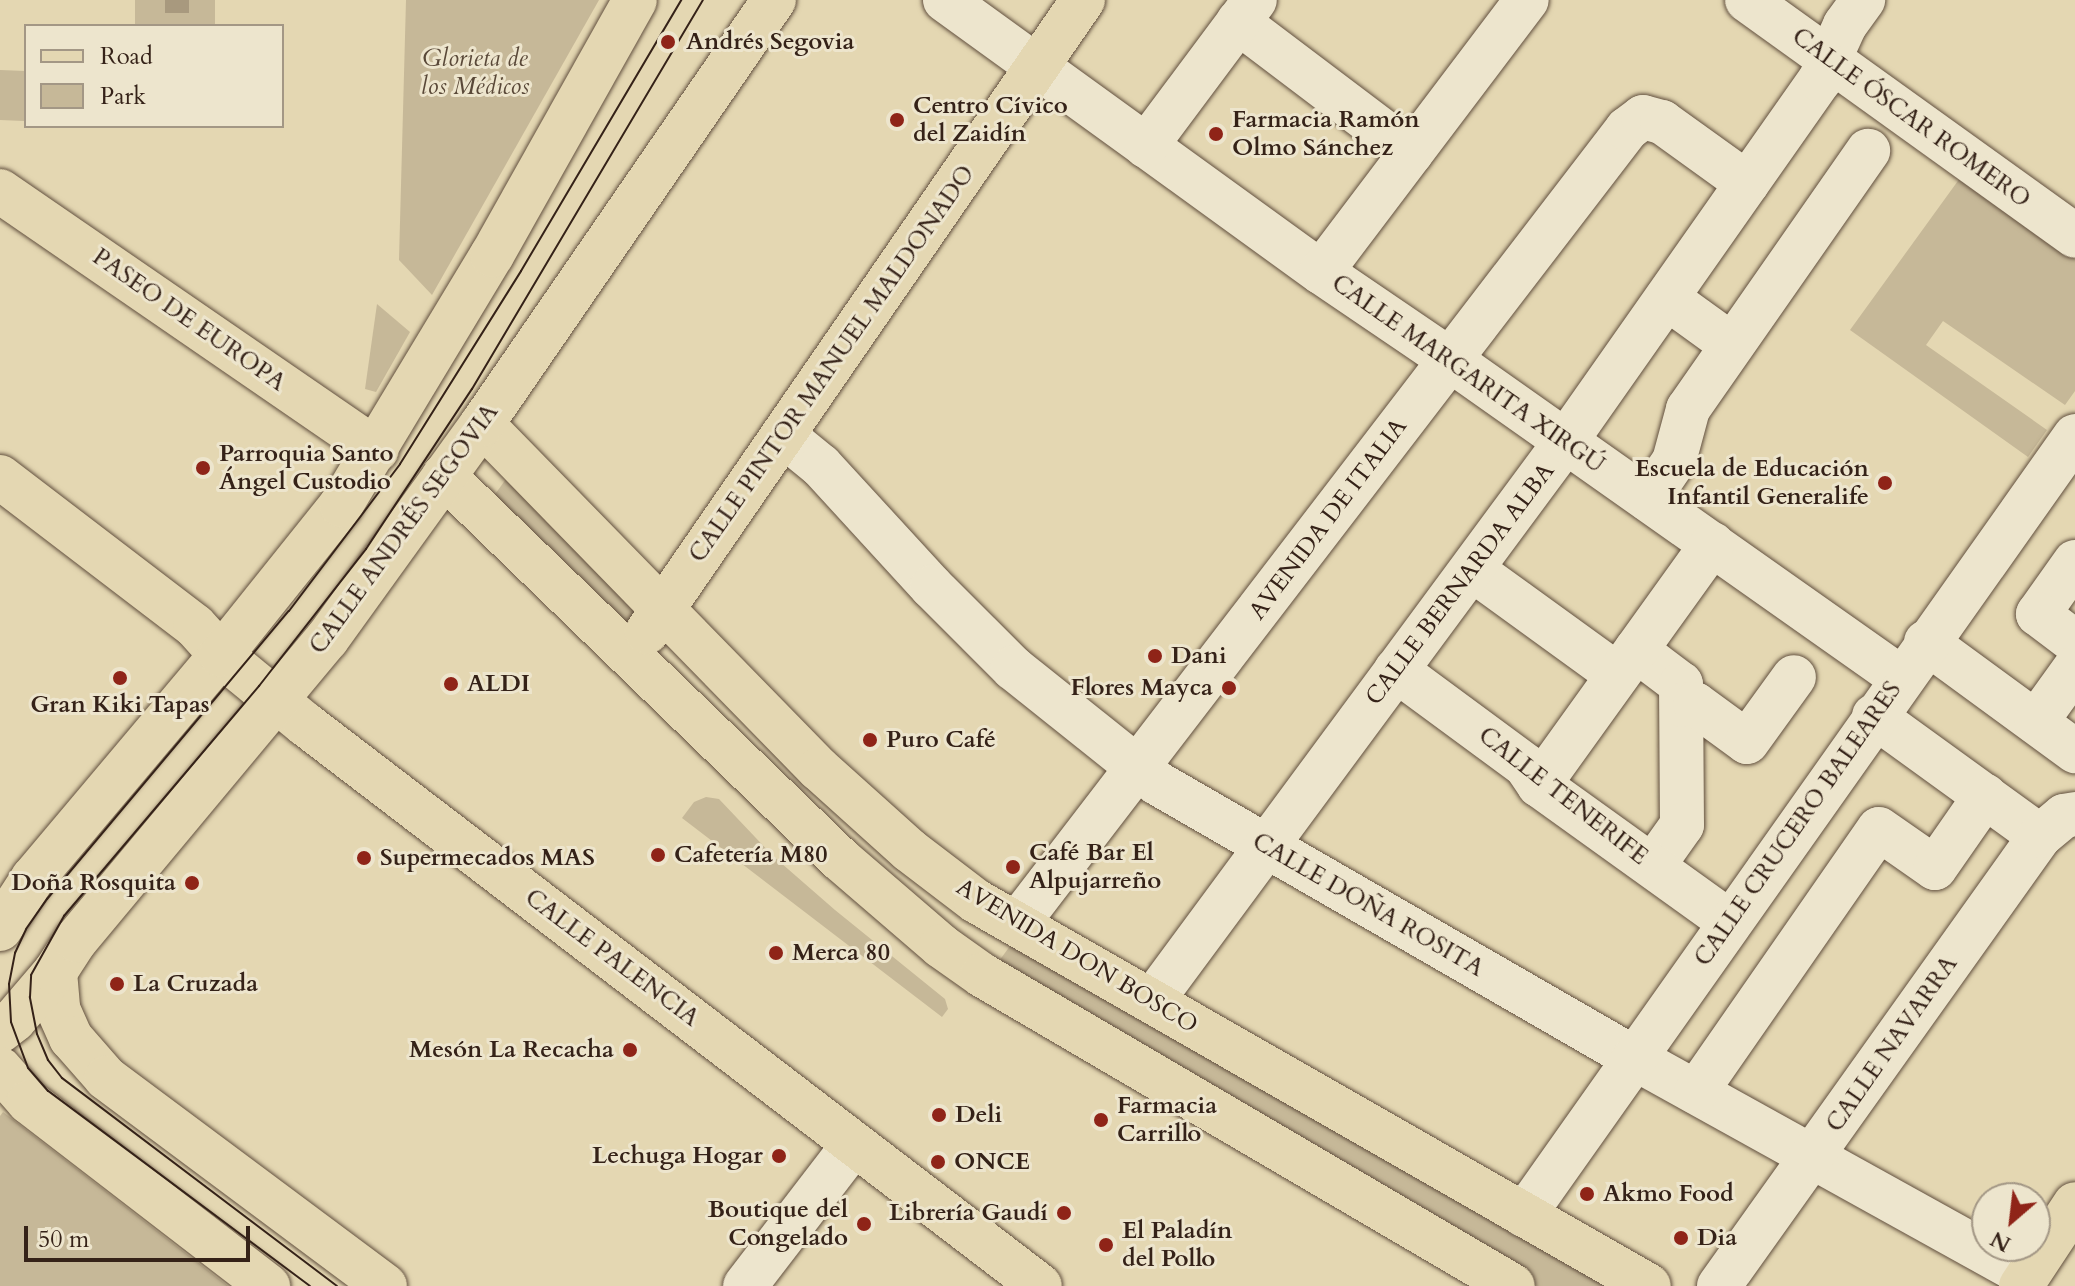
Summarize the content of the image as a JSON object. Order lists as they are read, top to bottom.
{
  "streets": {
    "main road": [
      "PASEO DE EUROPA",
      "CALLE PINTOR MANUEL MALDONADO",
      "CALLE ANDRÉS SEGOVIA",
      "AVENIDA DON BOSCO",
      "CALLE PALENCIA"
    ],
    "street": [
      "CALLE ÓSCAR ROMERO",
      "CALLE MARGARITA XIRGÚ",
      "AVENIDA DE ITALIA",
      "CALLE BERNARDA ALBA",
      "CALLE TENERIFE",
      "CALLE CRUCERO BALEARES",
      "CALLE DOÑA ROSITA",
      "CALLE NAVARRA"
    ]
  },
  "crossings": [
    ["CALLE ÓSCAR ROMERO", "CALLE BERNARDA ALBA"],
    ["CALLE PINTOR MANUEL MALDONADO", "CALLE MARGARITA XIRGÚ"],
    ["CALLE PINTOR MANUEL MALDONADO", "CALLE DOÑA ROSITA"],
    ["CALLE PINTOR MANUEL MALDONADO", "AVENIDA DON BOSCO"],
    ["CALLE MARGARITA XIRGÚ", "AVENIDA DE ITALIA"],
    ["CALLE MARGARITA XIRGÚ", "CALLE BERNARDA ALBA"],
    ["CALLE MARGARITA XIRGÚ", "CALLE CRUCERO BALEARES"],
    ["AVENIDA DE ITALIA", "CALLE BERNARDA ALBA"],
    ["AVENIDA DE ITALIA", "CALLE DOÑA ROSITA"],
    ["AVENIDA DE ITALIA", "AVENIDA DON BOSCO"],
    ["CALLE ANDRÉS SEGOVIA", "AVENIDA DON BOSCO"],
    ["CALLE ANDRÉS SEGOVIA", "CALLE PALENCIA"],
    ["CALLE BERNARDA ALBA", "CALLE TENERIFE"],
    ["CALLE BERNARDA ALBA", "CALLE DOÑA ROSITA"],
    ["CALLE BERNARDA ALBA", "AVENIDA DON BOSCO"],
    ["CALLE TENERIFE", "CALLE CRUCERO BALEARES"],
    ["CALLE CRUCERO BALEARES", "CALLE DOÑA ROSITA"],
    ["CALLE CRUCERO BALEARES", "AVENIDA DON BOSCO"],
    ["CALLE DOÑA ROSITA", "CALLE NAVARRA"]
  ],
  "parks": ["Glorieta de los Médicos"],
  "places": [
    "Andrés Segovia",
    "Centro Cívico del Zaidín",
    "Farmacia Ramón Olmo Sánchez",
    "Parroquia Santo Ángel Custodio",
    "Escuela de Educación Infantil Generalife",
    "Dani",
    "Gran Kiki Tapas",
    "ALDI",
    "Flores Mayca",
    "Puro Café",
    "Cafetería M80",
    "Supermecados MAS",
    "Café Bar El Alpujarreño",
    "Doña Rosquita",
    "Merca 80",
    "La Cruzada",
    "Mesón La Recacha",
    "Deli",
    "Farmacia Carrillo",
    "Lechuga Hogar",
    "ONCE",
    "Akmo Food",
    "Librería Gaudí",
    "Boutique del Congelado",
    "Dia",
    "El Paladín del Pollo"
  ],
  "legend": ["Road", "Park"],
  "scale_bar": "50 m",
  "north": "bottom left"
}
